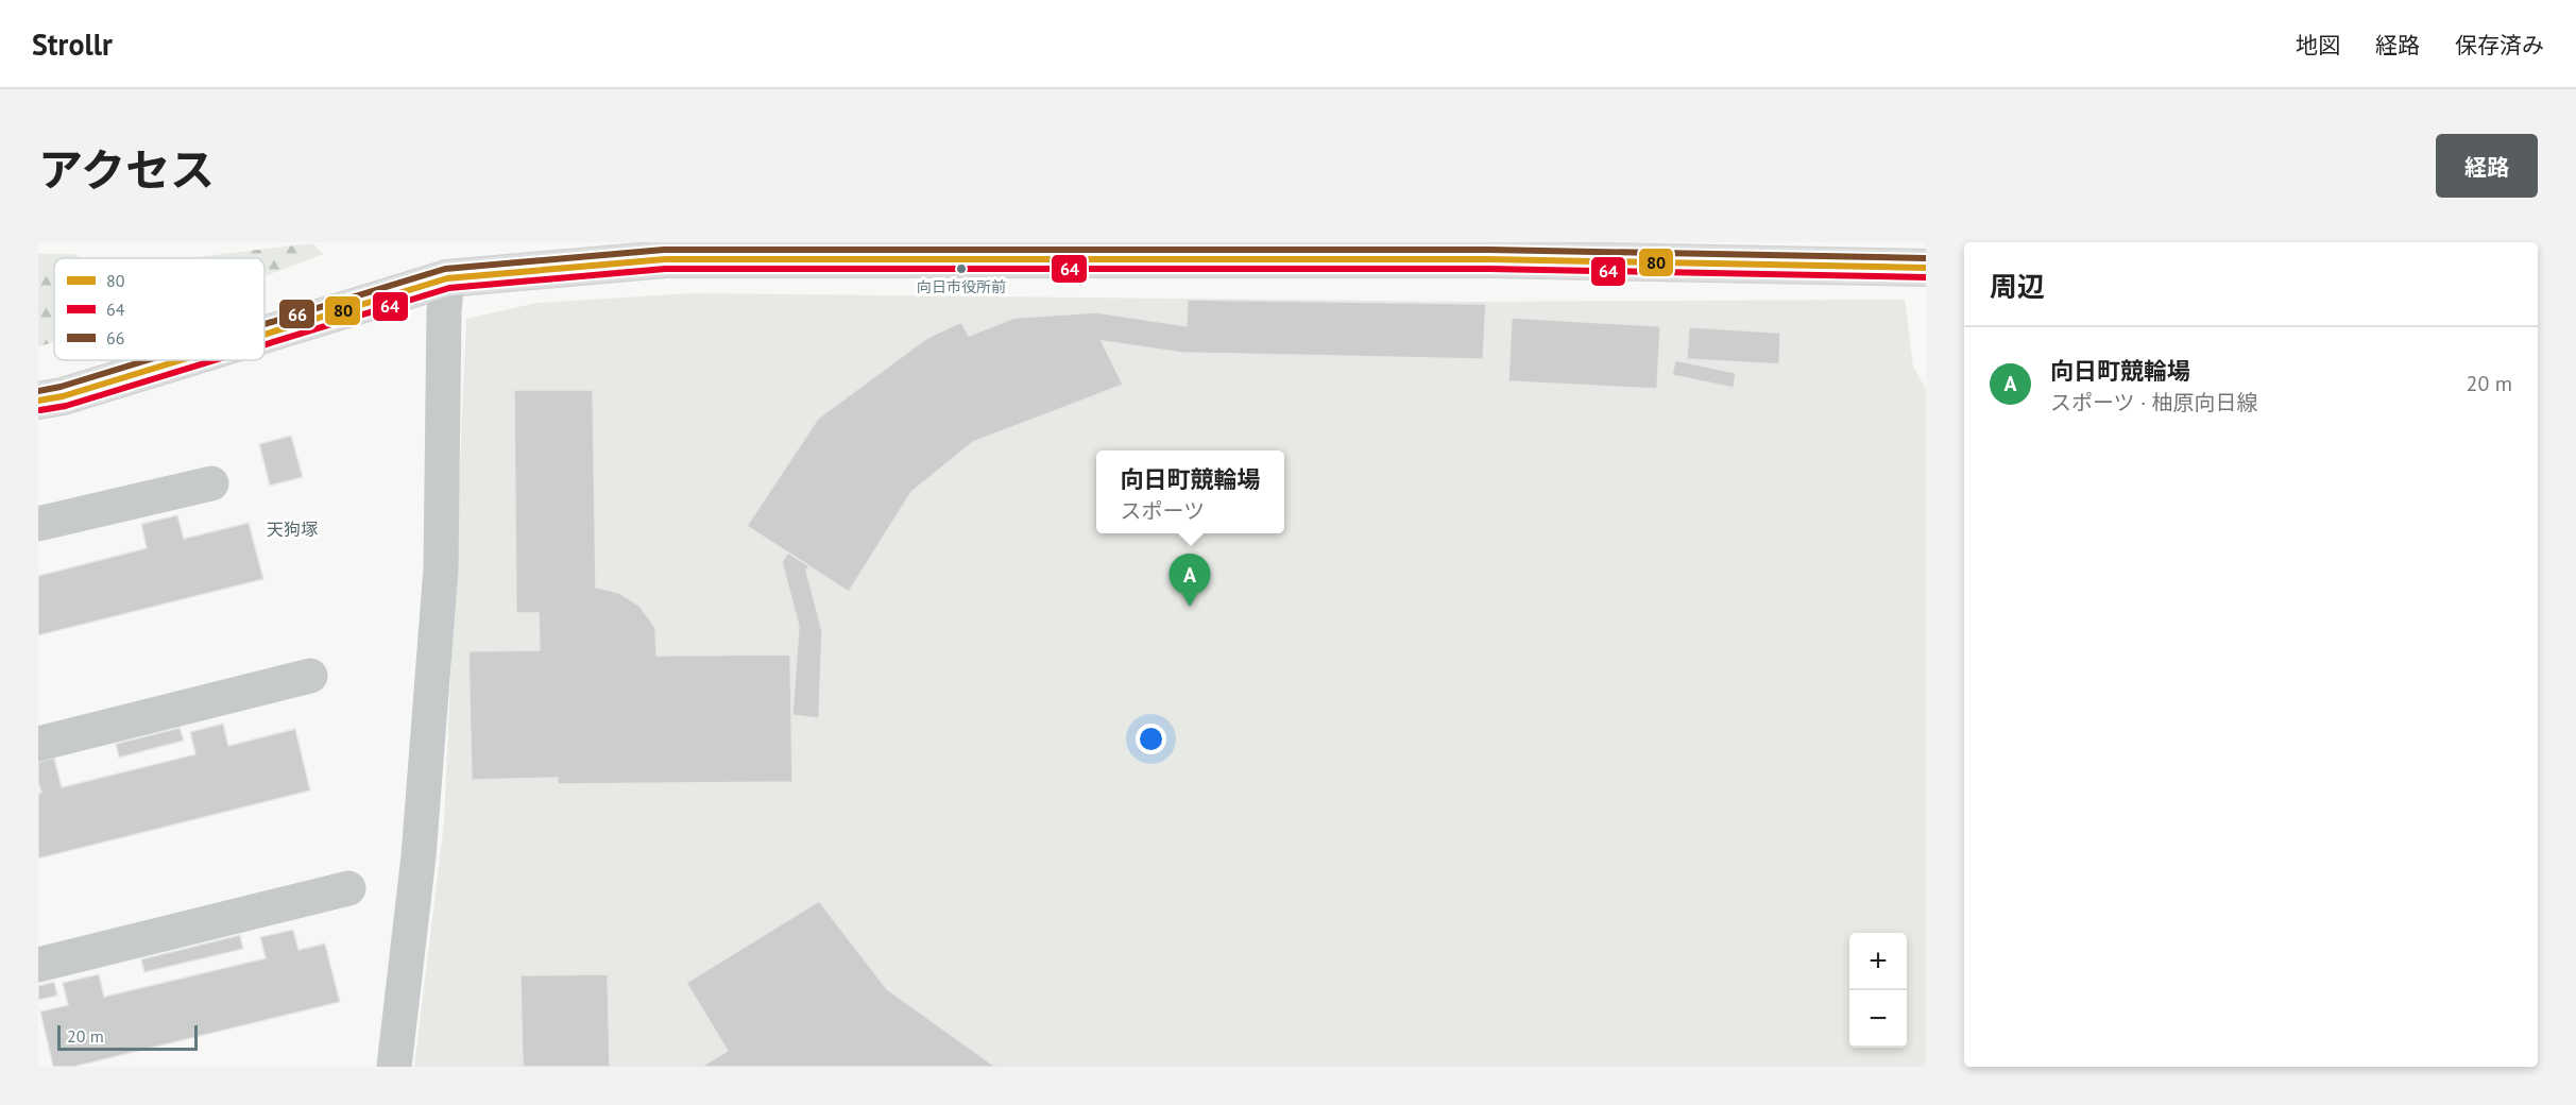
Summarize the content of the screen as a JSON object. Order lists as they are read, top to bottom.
{
  "districts": ["天狗塚"],
  "places": ["向日市役所前"],
  "lines": ["transit line 66", "transit line 80", "transit line 64"],
  "legend": ["80", "64", "66"],
  "scale_bar": "20 m",
  "page": {
    "header": "Strollr",
    "nav": ["地図", "経路", "保存済み"],
    "title": "アクセス",
    "buttons": "経路",
    "heading": "周辺",
    "list": [
      {
        "mark": "A",
        "name": "向日町競輪場",
        "note": "スポーツ · 柚原向日線",
        "value": "20 m"
      }
    ],
    "popup": ["向日町競輪場", "スポーツ"],
    "pins": "A",
    "map_buttons": ["+", "−"],
    "scale": "20 m"
  }
}
